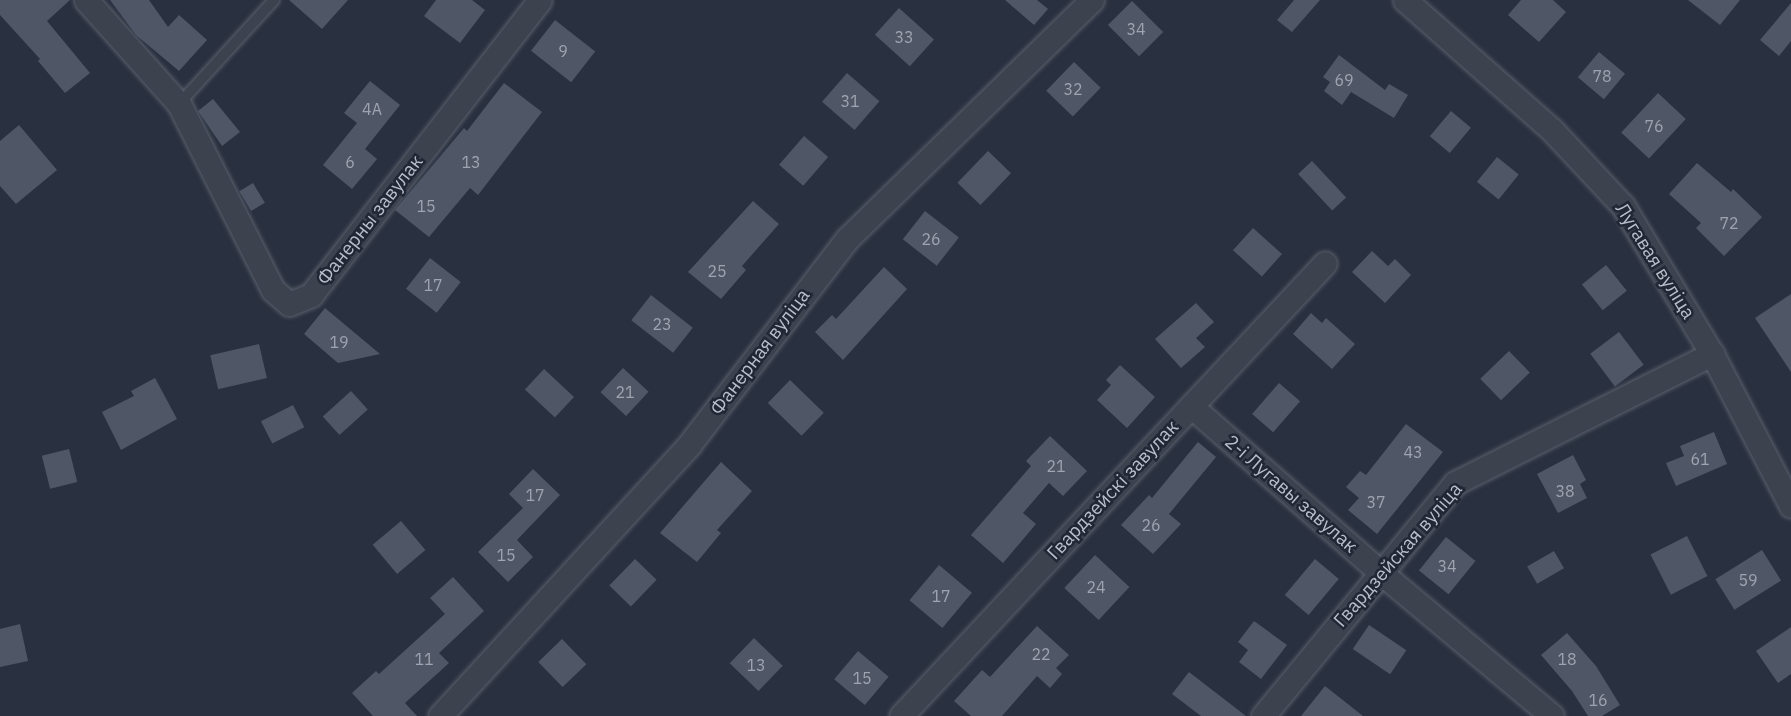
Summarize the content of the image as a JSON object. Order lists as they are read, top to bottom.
{
  "streets": {
    "street": [
      "Фанерны завулак",
      "Лугавая вуліца",
      "Фанерная вуліца",
      "Гвардзейскі завулак",
      "2-і Лугавы завулак",
      "Гвардзейская вуліца"
    ]
  },
  "crossings": [
    ["Лугавая вуліца", "Гвардзейская вуліца"],
    ["Гвардзейскі завулак", "2-і Лугавы завулак"],
    ["2-і Лугавы завулак", "Гвардзейская вуліца"]
  ],
  "house_numbers": [
    "34",
    "33",
    "9",
    "78",
    "69",
    "32",
    "31",
    "4А",
    "76",
    "6",
    "13",
    "15",
    "72",
    "26",
    "25",
    "17",
    "23",
    "19",
    "21",
    "43",
    "61",
    "21",
    "38",
    "17",
    "37",
    "26",
    "15",
    "34",
    "59",
    "24",
    "17",
    "22",
    "11",
    "18",
    "13",
    "15",
    "16"
  ]
}
